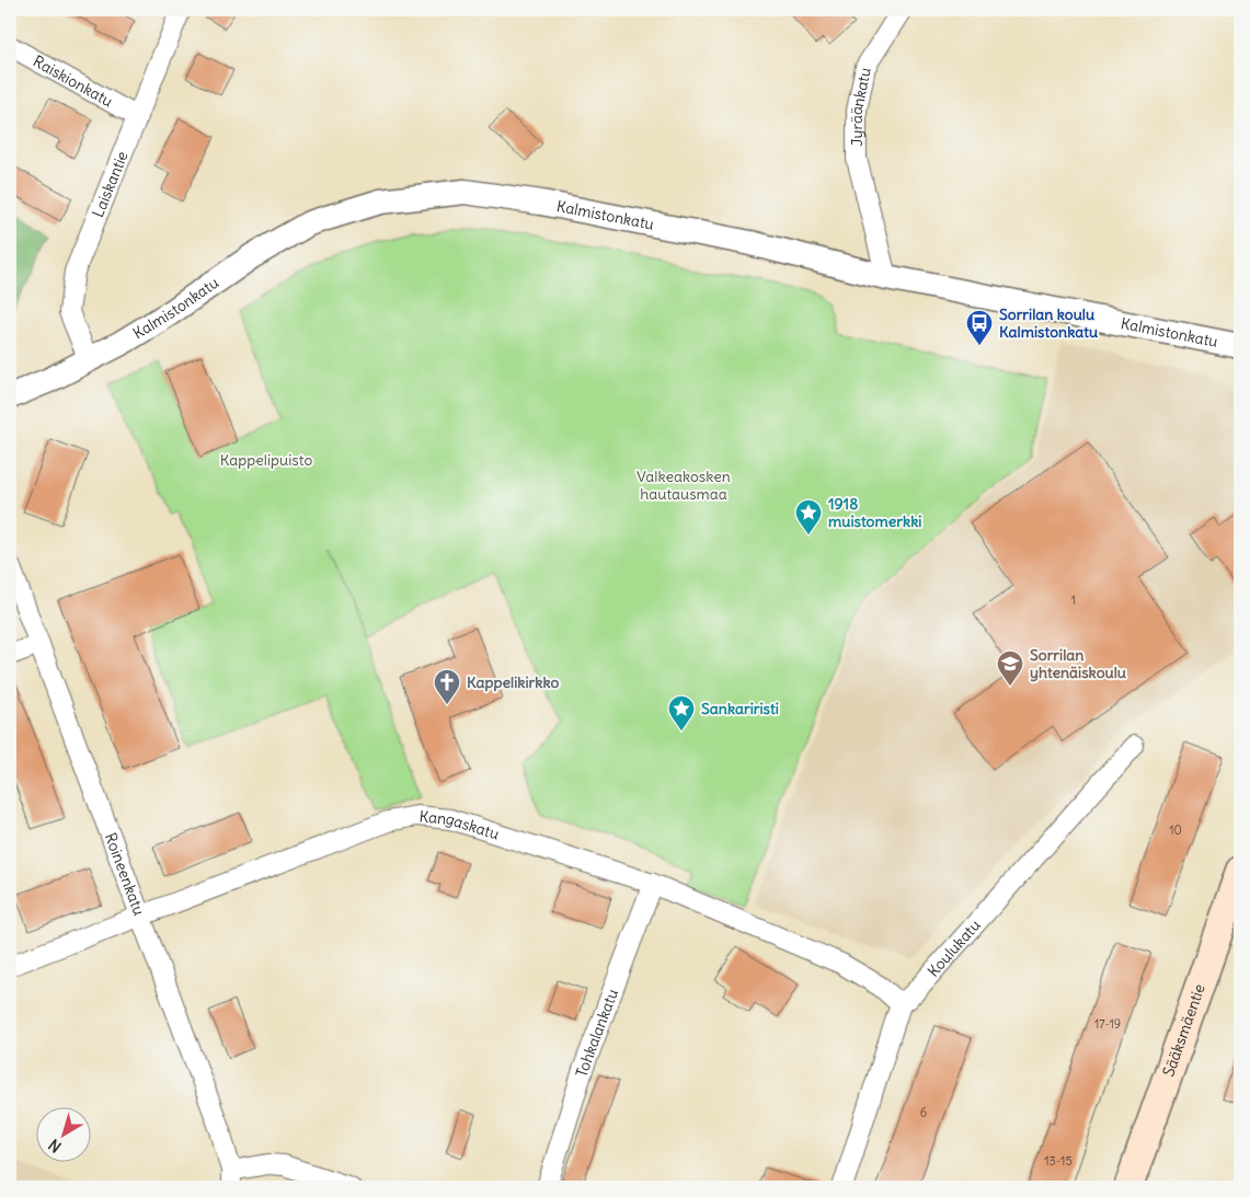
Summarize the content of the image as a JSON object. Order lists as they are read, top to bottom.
{
  "streets": {
    "main road": ["Sääksmäentie"],
    "street": [
      "Raiskionkatu",
      "Jyräänkatu",
      "Laiskantie",
      "Kalmistonkatu",
      "Kangaskatu",
      "Roineenkatu",
      "Koulukatu",
      "Tohkalankatu"
    ]
  },
  "crossings": [
    ["Raiskionkatu", "Laiskantie"],
    ["Jyräänkatu", "Kalmistonkatu"],
    ["Laiskantie", "Kalmistonkatu"],
    ["Kangaskatu", "Roineenkatu"],
    ["Kangaskatu", "Koulukatu"],
    ["Kangaskatu", "Tohkalankatu"]
  ],
  "parks": ["Kappelipuisto", "Valkeakosken hautausmaa"],
  "places": {
    "bus stop": ["Sorrilan koulu Kalmistonkatu"],
    "place": ["1918 muistomerkki", "Sankariristi"],
    "school or university": ["Sorrilan yhtenäiskoulu"],
    "church": ["Kappelikirkko"]
  },
  "house_numbers": [
    "1",
    "10",
    "17-19",
    "6",
    "13-15"
  ],
  "north": "bottom left"
}
